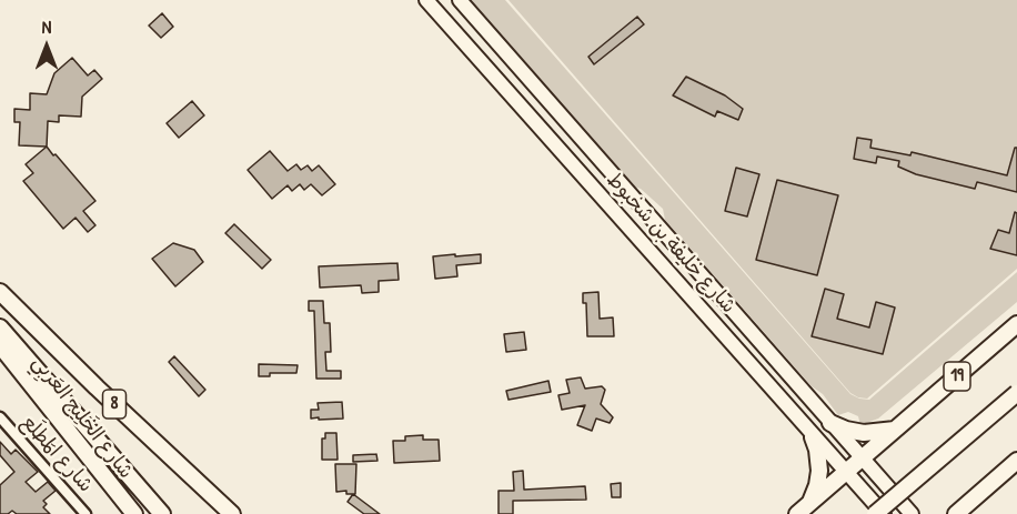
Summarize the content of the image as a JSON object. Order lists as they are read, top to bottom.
{
  "streets": {
    "main road": [
      "شارع خليفة بن شخبوط",
      "19",
      "8",
      "شارع الخَلِيج العَربِي"
    ],
    "street": ["شارع المَطلَع"]
  },
  "crossings": [
    ["شارع خليفة بن شخبوط", "19"]
  ],
  "north": "top"
}
